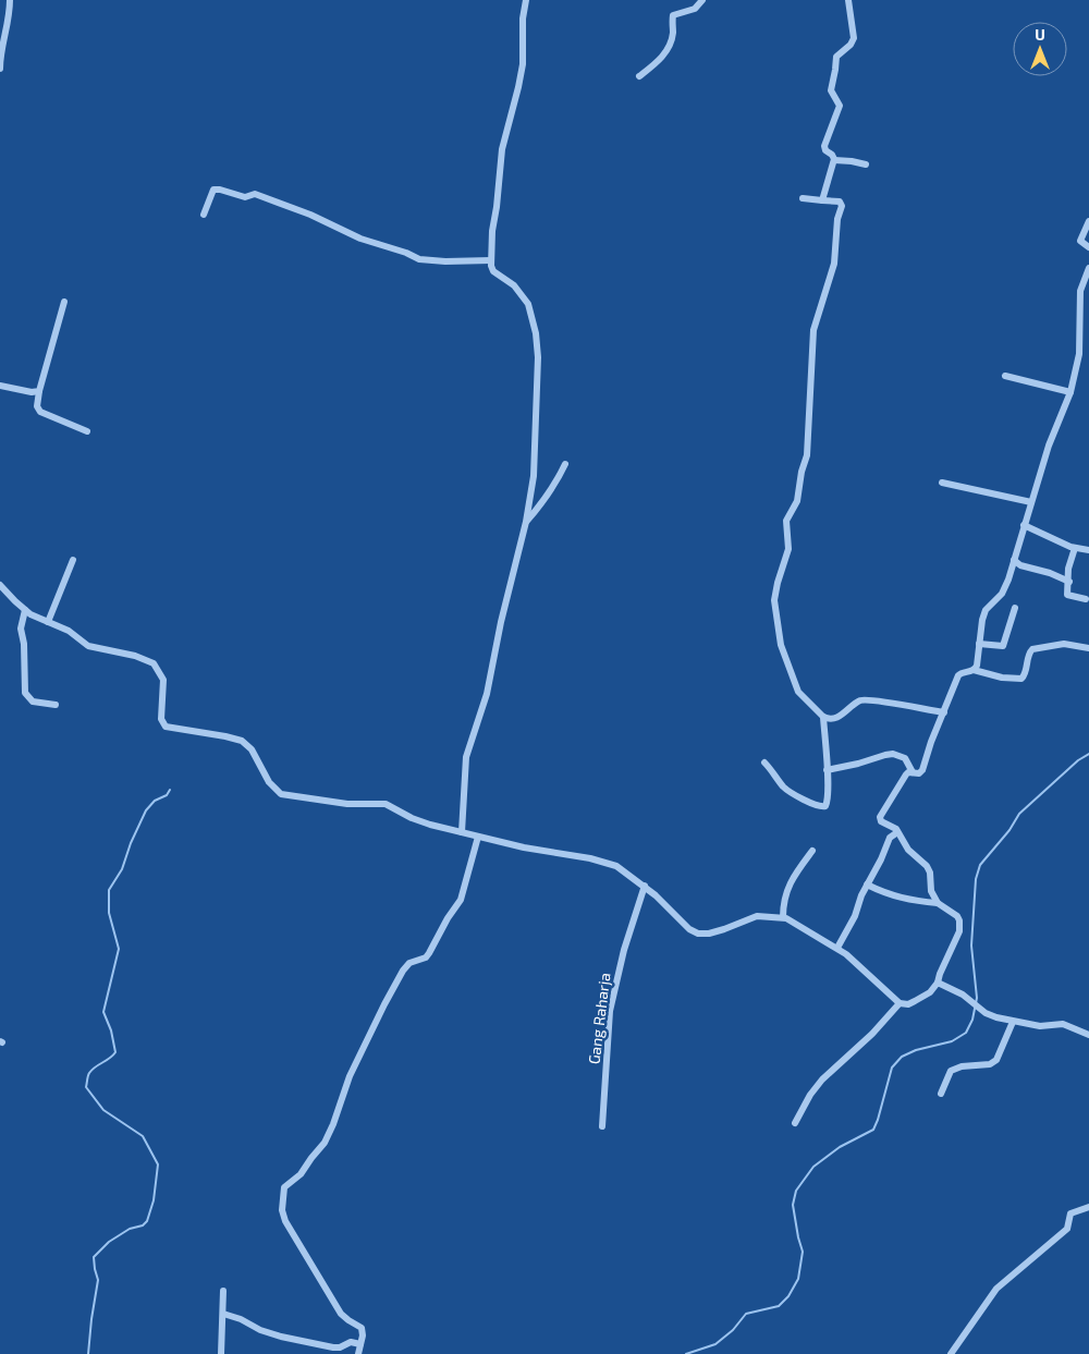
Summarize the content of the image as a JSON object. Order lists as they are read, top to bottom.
{
  "streets": {
    "street": ["Gang Raharja"]
  },
  "north": "top"
}
